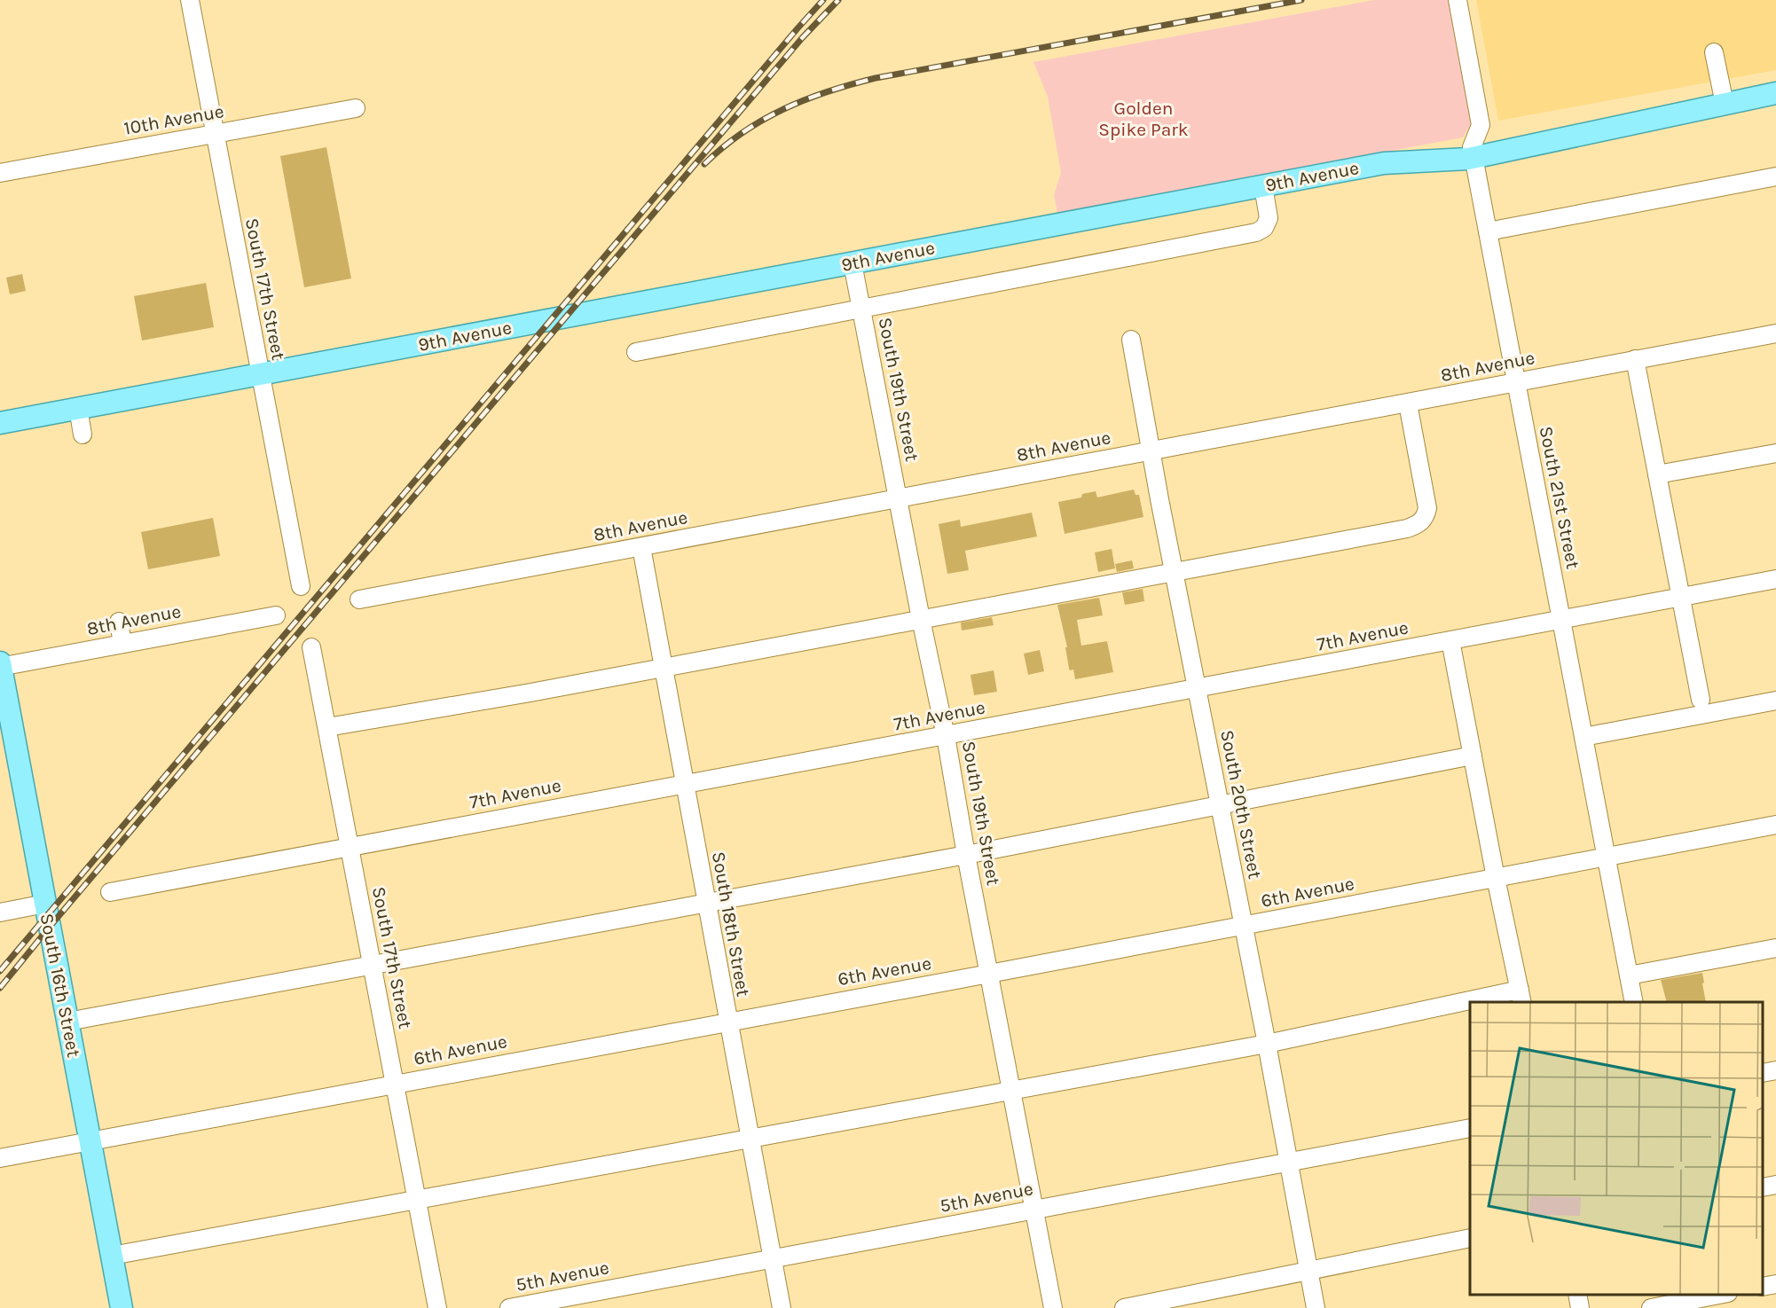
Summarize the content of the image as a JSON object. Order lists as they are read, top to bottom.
{
  "streets": {
    "main road": ["9th Avenue", "South 16th Street"],
    "street": [
      "10th Avenue",
      "South 17th Street",
      "8th Avenue",
      "South 19th Street",
      "South 21st Street",
      "7th Avenue",
      "South 20th Street",
      "6th Avenue",
      "South 18th Street",
      "5th Avenue"
    ]
  },
  "crossings": [
    ["10th Avenue", "South 17th Street"],
    ["9th Avenue", "South 17th Street"],
    ["9th Avenue", "South 19th Street"],
    ["9th Avenue", "South 21st Street"],
    ["South 17th Street", "7th Avenue"],
    ["South 17th Street", "6th Avenue"],
    ["8th Avenue", "South 19th Street"],
    ["8th Avenue", "South 21st Street"],
    ["8th Avenue", "South 20th Street"],
    ["8th Avenue", "South 18th Street"],
    ["8th Avenue", "South 16th Street"],
    ["South 19th Street", "7th Avenue"],
    ["South 19th Street", "6th Avenue"],
    ["South 19th Street", "5th Avenue"],
    ["South 21st Street", "7th Avenue"],
    ["South 21st Street", "6th Avenue"],
    ["7th Avenue", "South 20th Street"],
    ["7th Avenue", "South 18th Street"],
    ["South 20th Street", "6th Avenue"],
    ["South 20th Street", "5th Avenue"],
    ["6th Avenue", "South 18th Street"],
    ["6th Avenue", "South 16th Street"],
    ["South 18th Street", "5th Avenue"]
  ],
  "parks": ["Golden Spike Park"]
}
